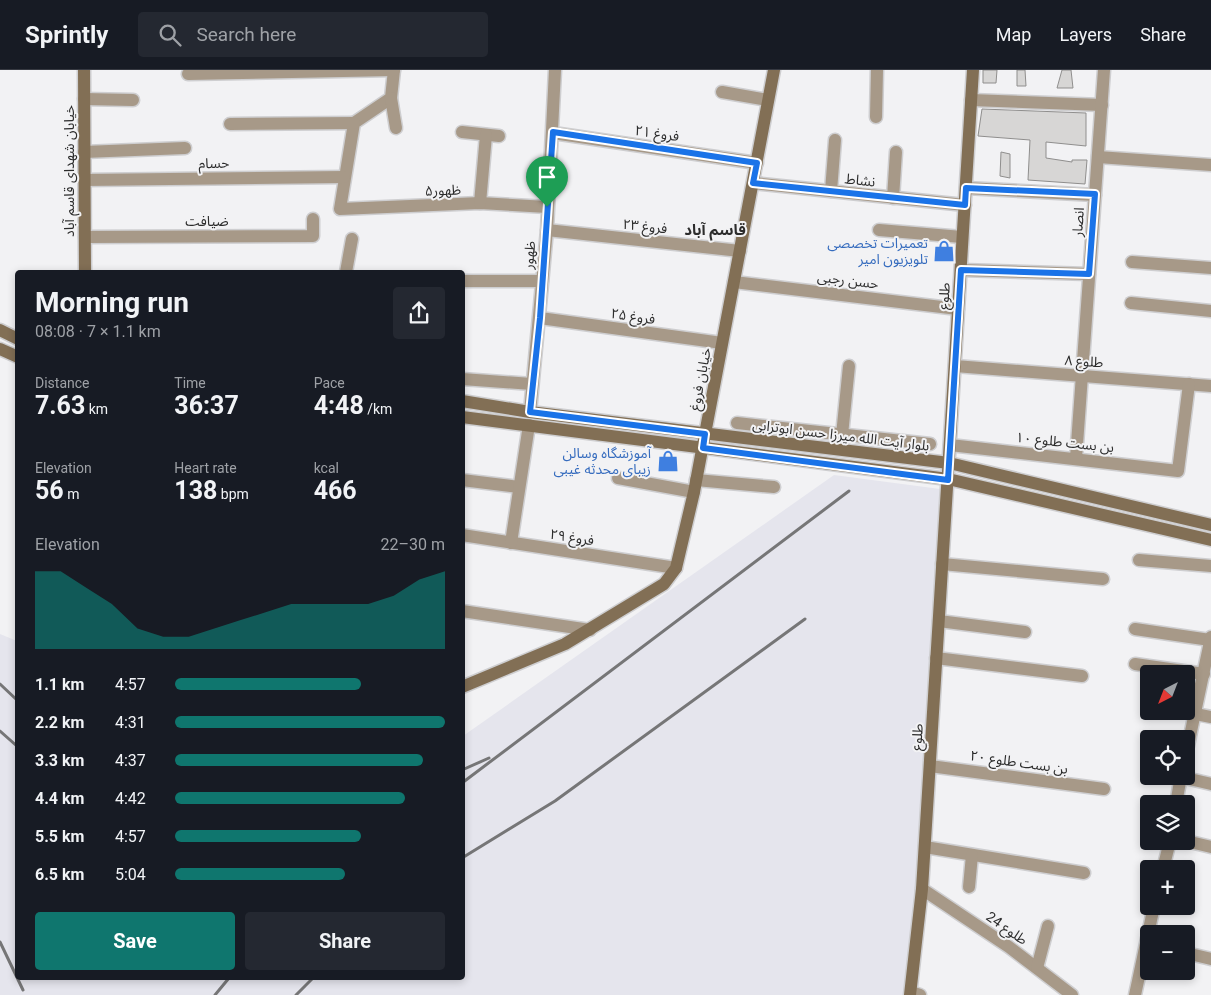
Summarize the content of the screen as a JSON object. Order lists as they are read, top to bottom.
{
  "streets": {
    "street": [
      "فروغ ۲۱",
      "حسام",
      "خیابان شهدای قاسم آباد",
      "نشاط",
      "ظهور۵",
      "ضیافت",
      "انصار",
      "فروغ ۲۳",
      "ظهور",
      "حسن رجبی",
      "طلوع",
      "فروغ ۲۵",
      "طلوع ۸",
      "خیابان فروغ",
      "بلوار آیت الله میرزا حسن ابوترابی",
      "بن بست طلوع ۱۰",
      "فروغ ۲۹",
      "بن بست طلوع ۲۰",
      "طلوع 24"
    ]
  },
  "crossings": [
    ["فروغ ۲۱", "ظهور"],
    ["فروغ ۲۱", "خیابان فروغ"],
    ["حسام", "خیابان شهدای قاسم آباد"],
    ["حسام", "ظهور۵"],
    ["خیابان شهدای قاسم آباد", "ضیافت"],
    ["نشاط", "طلوع"],
    ["نشاط", "خیابان فروغ"],
    ["ظهور۵", "ظهور"],
    ["انصار", "طلوع ۸"],
    ["انصار", "بن بست طلوع ۱۰"],
    ["فروغ ۲۳", "ظهور"],
    ["فروغ ۲۳", "خیابان فروغ"],
    ["ظهور", "فروغ ۲۵"],
    ["ظهور", "بلوار آیت الله میرزا حسن ابوترابی"],
    ["ظهور", "فروغ ۲۹"],
    ["حسن رجبی", "طلوع"],
    ["حسن رجبی", "خیابان فروغ"],
    ["طلوع", "طلوع ۸"],
    ["طلوع", "بلوار آیت الله میرزا حسن ابوترابی"],
    ["طلوع", "بن بست طلوع ۱۰"],
    ["طلوع", "بن بست طلوع ۲۰"],
    ["طلوع", "طلوع 24"],
    ["فروغ ۲۵", "خیابان فروغ"],
    ["طلوع ۸", "بن بست طلوع ۱۰"],
    ["خیابان فروغ", "بلوار آیت الله میرزا حسن ابوترابی"],
    ["خیابان فروغ", "فروغ ۲۹"]
  ],
  "districts": ["قاسم آباد"],
  "places": {
    "shop": ["تعمیرات تخصصی تلویزیون امیر", "آموزشگاه وسالن زیبای محدثه غیبی"]
  },
  "north": "bottom left",
  "page": {
    "header": "Sprintly",
    "search": "Search here",
    "nav": ["Map", "Layers", "Share"],
    "heading": ["Morning run", "08:08 · 7 × 1.1 km"],
    "stats": [
      ["Distance", "7.63 km"],
      ["Time", "36:37"],
      ["Pace", "4:48 /km"],
      ["Elevation", "56 m"],
      ["Heart rate", "138 bpm"],
      ["kcal", "466"]
    ],
    "chart": ["Elevation", "22–30 m"],
    "map_buttons": ["+", "−"],
    "list": [
      {
        "name": "1.1 km",
        "note": "4:57"
      },
      {
        "name": "2.2 km",
        "note": "4:31"
      },
      {
        "name": "3.3 km",
        "note": "4:37"
      },
      {
        "name": "4.4 km",
        "note": "4:42"
      },
      {
        "name": "5.5 km",
        "note": "4:57"
      },
      {
        "name": "6.5 km",
        "note": "5:04"
      }
    ],
    "buttons": ["Save", "Share"]
  }
}
